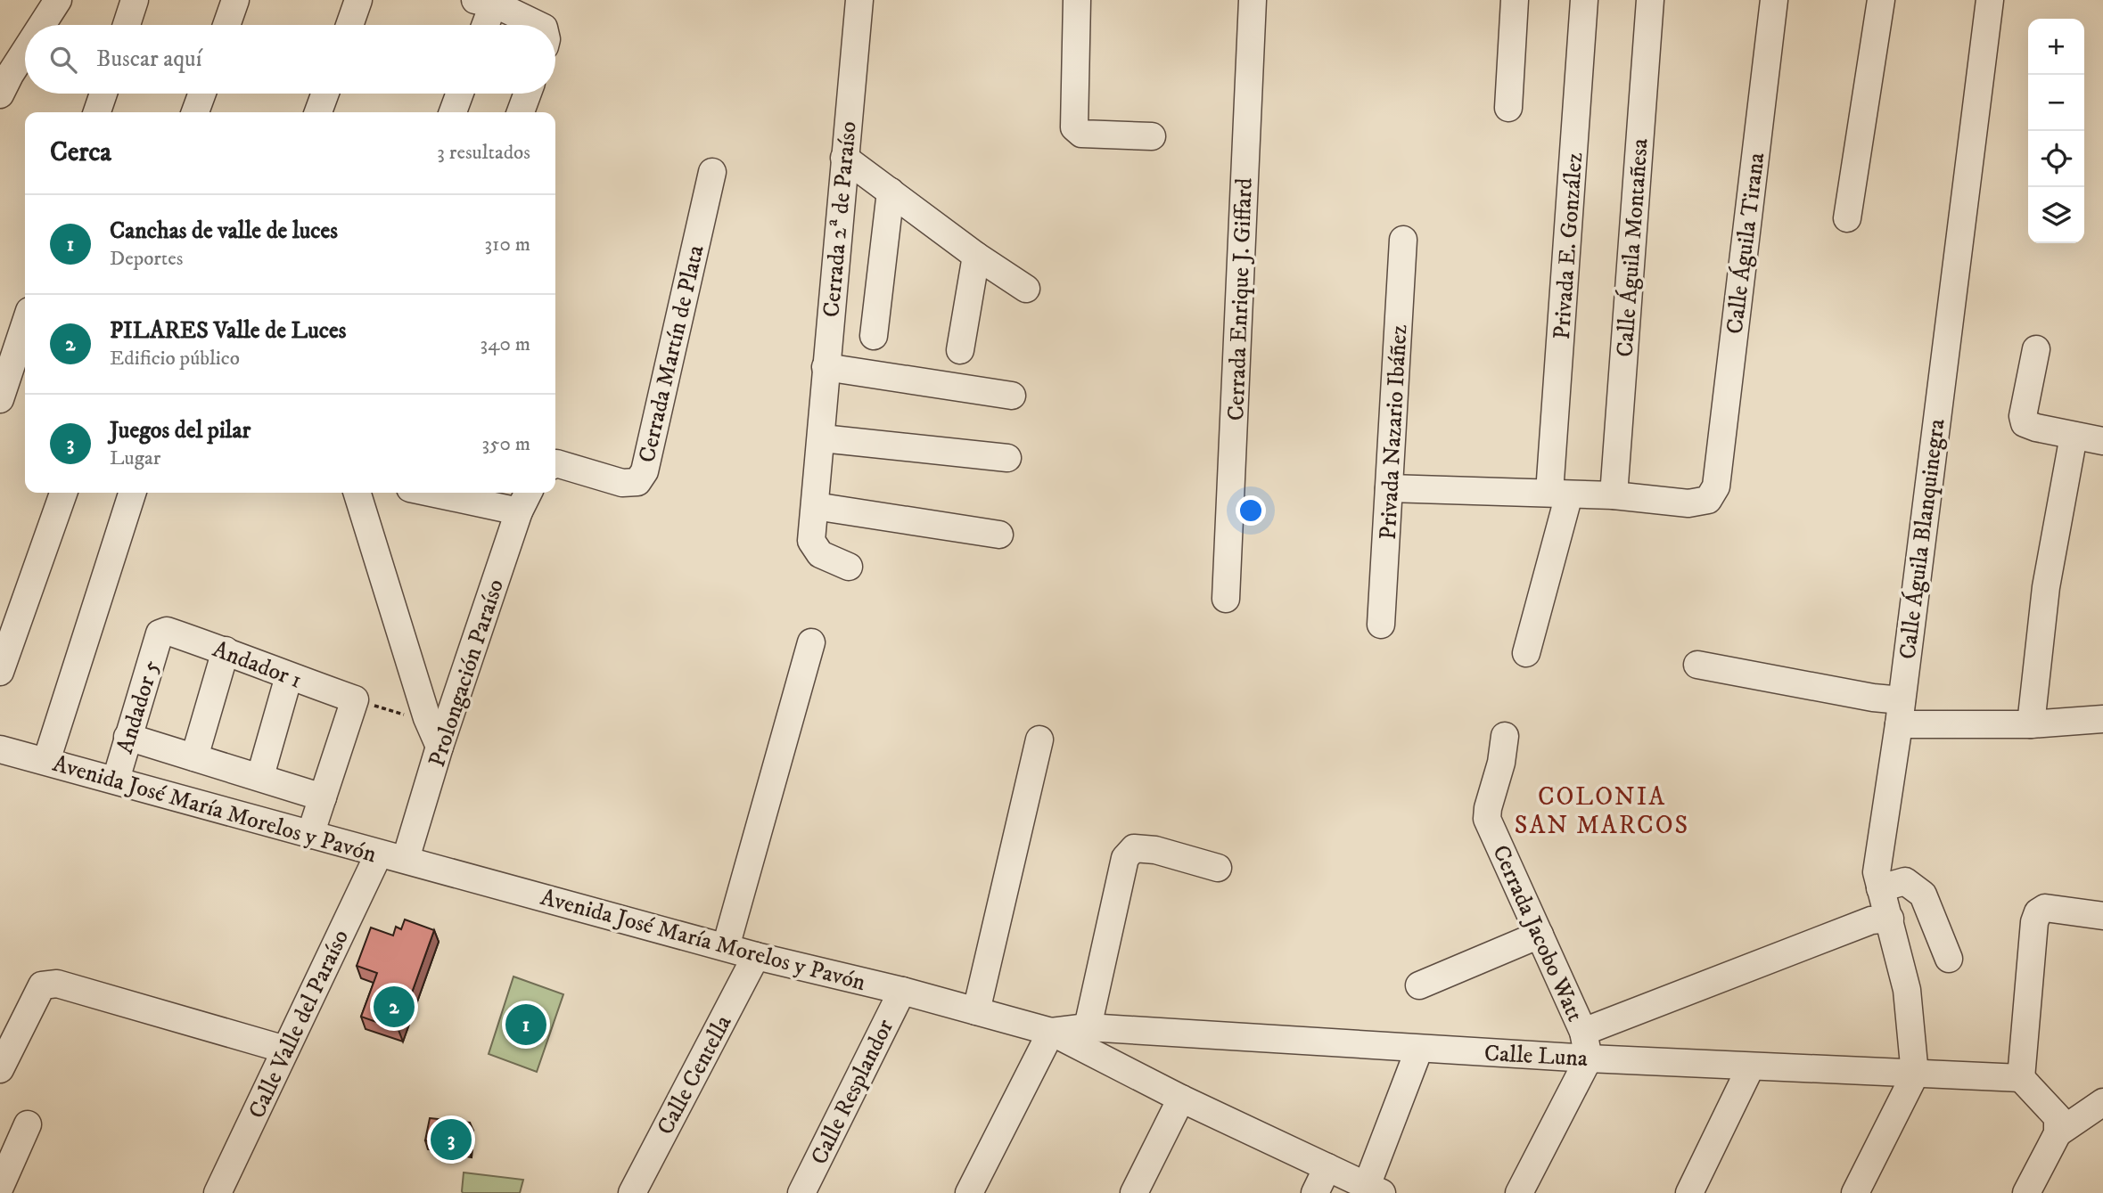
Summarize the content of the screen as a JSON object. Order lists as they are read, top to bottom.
{
  "streets": {
    "street": [
      "Cerrada 2ª de Paraíso",
      "Calle Águila Tirana",
      "Privada E. González",
      "Calle Águila Montañesa",
      "Cerrada Enrique J. Giffard",
      "Cerrada Martín de Plata",
      "Privada Nazario Ibáñez",
      "Calle Águila Blanquinegra",
      "Andador 1",
      "Prolongación Paraíso",
      "Andador 5",
      "Avenida José María Morelos y Pavón",
      "Cerrada Jacobo Watt",
      "Calle Valle del Paraíso",
      "Calle Luna",
      "Calle Centella",
      "Calle Resplandor"
    ]
  },
  "crossings": [
    ["Calle Águila Tirana", "Calle Águila Montañesa"],
    ["Calle Águila Blanquinegra", "Calle Luna"],
    ["Andador 1", "Andador 5"],
    ["Prolongación Paraíso", "Avenida José María Morelos y Pavón"],
    ["Andador 5", "Avenida José María Morelos y Pavón"],
    ["Avenida José María Morelos y Pavón", "Calle Valle del Paraíso"],
    ["Avenida José María Morelos y Pavón", "Calle Luna"],
    ["Avenida José María Morelos y Pavón", "Calle Centella"],
    ["Avenida José María Morelos y Pavón", "Calle Resplandor"],
    ["Cerrada Jacobo Watt", "Calle Luna"]
  ],
  "districts": ["COLONIA SAN MARCOS"],
  "page": {
    "map_buttons": ["+", "−"],
    "search": "Buscar aquí",
    "heading": ["Cerca", "3 resultados"],
    "list": [
      {
        "mark": "1",
        "name": "Canchas de valle de luces",
        "note": "Deportes",
        "value": "310 m"
      },
      {
        "mark": "2",
        "name": "PILARES Valle de Luces",
        "note": "Edificio público",
        "value": "340 m"
      },
      {
        "mark": "3",
        "name": "Juegos del pilar",
        "note": "Lugar",
        "value": "350 m"
      }
    ],
    "pins": ["2", "1", "3"]
  }
}
